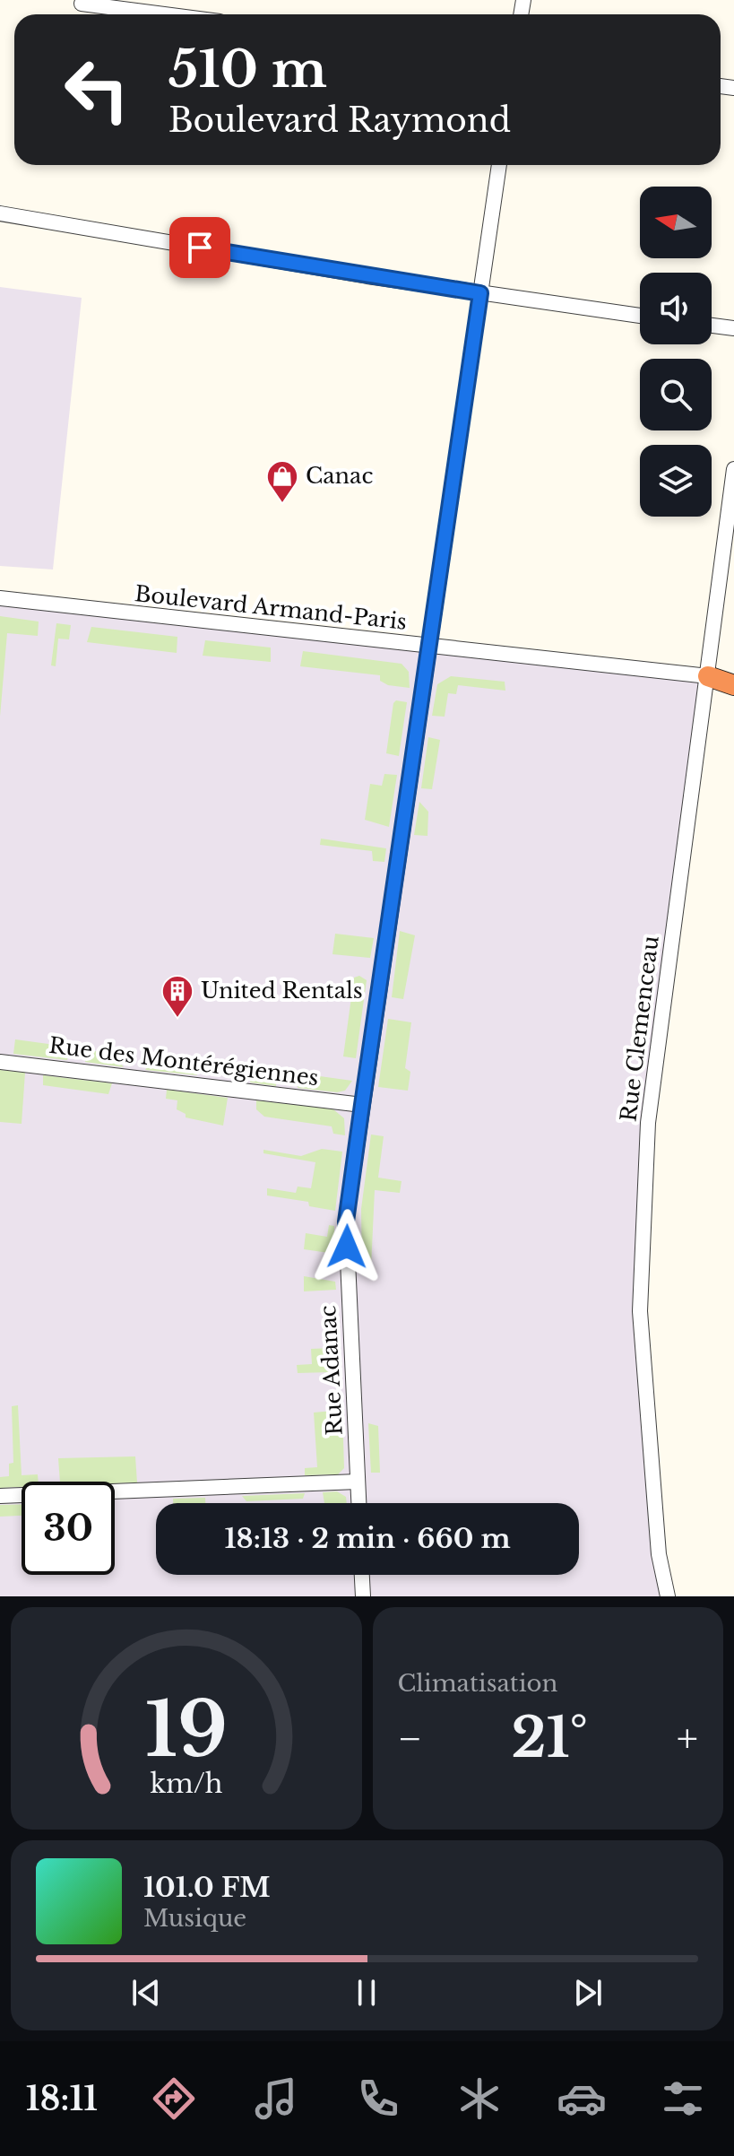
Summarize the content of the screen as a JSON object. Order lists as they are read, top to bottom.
{
  "streets": {
    "street": [
      "Boulevard Armand-Paris",
      "Rue Clemenceau",
      "Rue des Montérégiennes",
      "Rue Adanac"
    ]
  },
  "crossings": [
    ["Boulevard Armand-Paris", "Rue Clemenceau"],
    ["Boulevard Armand-Paris", "Rue Adanac"],
    ["Rue des Montérégiennes", "Rue Adanac"]
  ],
  "places": {
    "shop": ["Canac"],
    "building": ["United Rentals"]
  },
  "north": "left",
  "page": {
    "turn": ["510 m", "Boulevard Raymond"],
    "limit": "30",
    "trip": "18:13 · 2 min · 660 m",
    "tile": "Climatisation",
    "heat": ["−", "21°", "+"],
    "song": ["101.0 FM", "Musique"],
    "tabs": "18:11",
    "gauge": ["19", "km/h"]
  }
}
